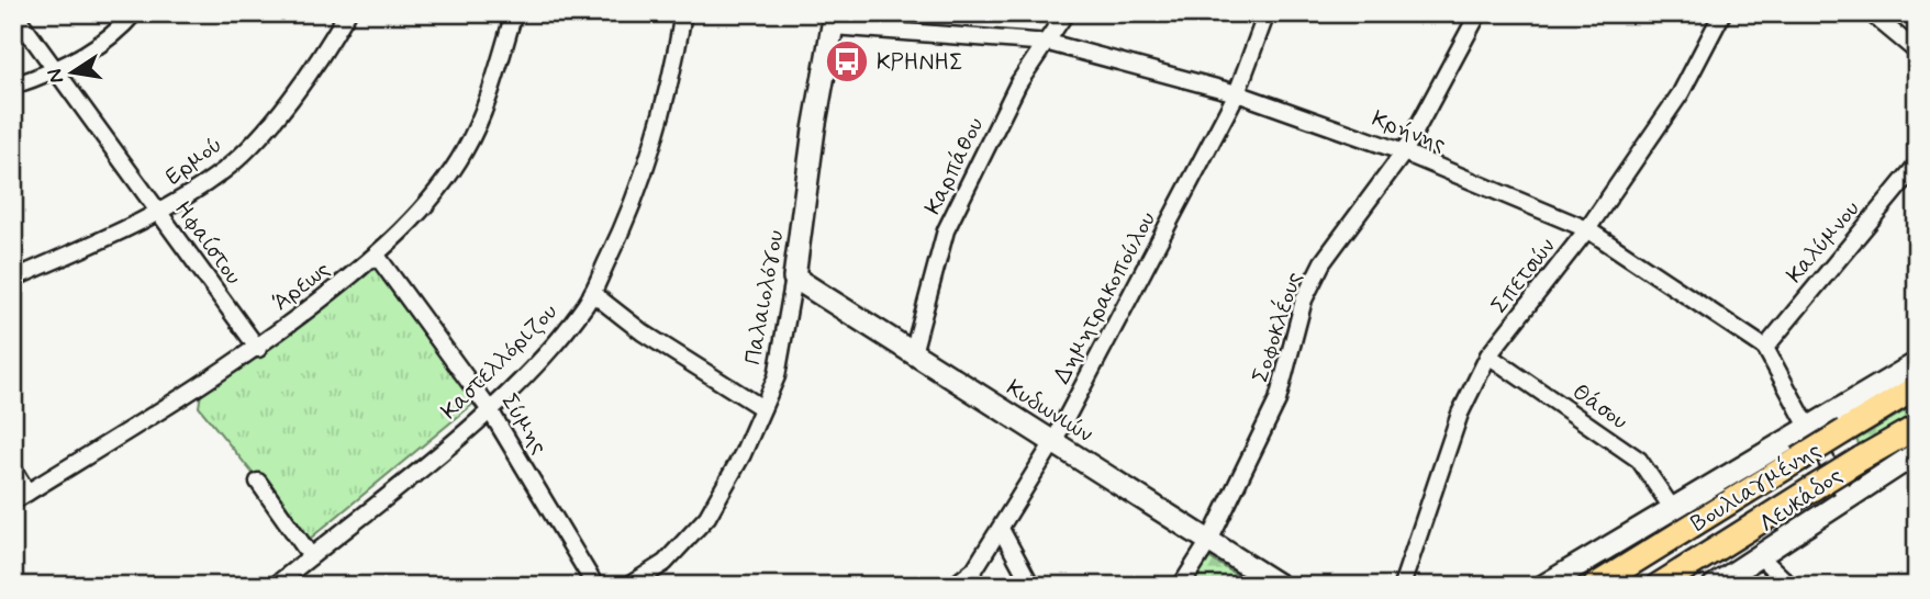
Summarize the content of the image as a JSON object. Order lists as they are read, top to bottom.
{
  "streets": {
    "main road": ["Βουλιαγμένης"],
    "street": [
      "Κρήνης",
      "Ερμού",
      "Καρπάθου",
      "Καλύμνου",
      "Ηφαίστου",
      "Σπετσών",
      "Άρεως",
      "Παλαιολόγου",
      "Δημητρακοπούλου",
      "Σοφοκλέους",
      "Καστελλόριζου",
      "Θάσου",
      "Κυδωνιών",
      "Σύμης",
      "Λευκάδος"
    ]
  },
  "crossings": [
    ["Κρήνης", "Καρπάθου"],
    ["Κρήνης", "Καλύμνου"],
    ["Κρήνης", "Σπετσών"],
    ["Κρήνης", "Παλαιολόγου"],
    ["Κρήνης", "Δημητρακοπούλου"],
    ["Κρήνης", "Σοφοκλέους"],
    ["Κρήνης", "Λευκάδος"],
    ["Ερμού", "Ηφαίστου"],
    ["Καρπάθου", "Κυδωνιών"],
    ["Ηφαίστου", "Άρεως"],
    ["Σπετσών", "Θάσου"],
    ["Άρεως", "Σύμης"],
    ["Παλαιολόγου", "Κυδωνιών"],
    ["Δημητρακοπούλου", "Κυδωνιών"],
    ["Σοφοκλέους", "Κυδωνιών"],
    ["Καστελλόριζου", "Σύμης"]
  ],
  "places": {
    "bus stop": ["ΚΡΗΝΗΣ"]
  },
  "north": "left"
}
